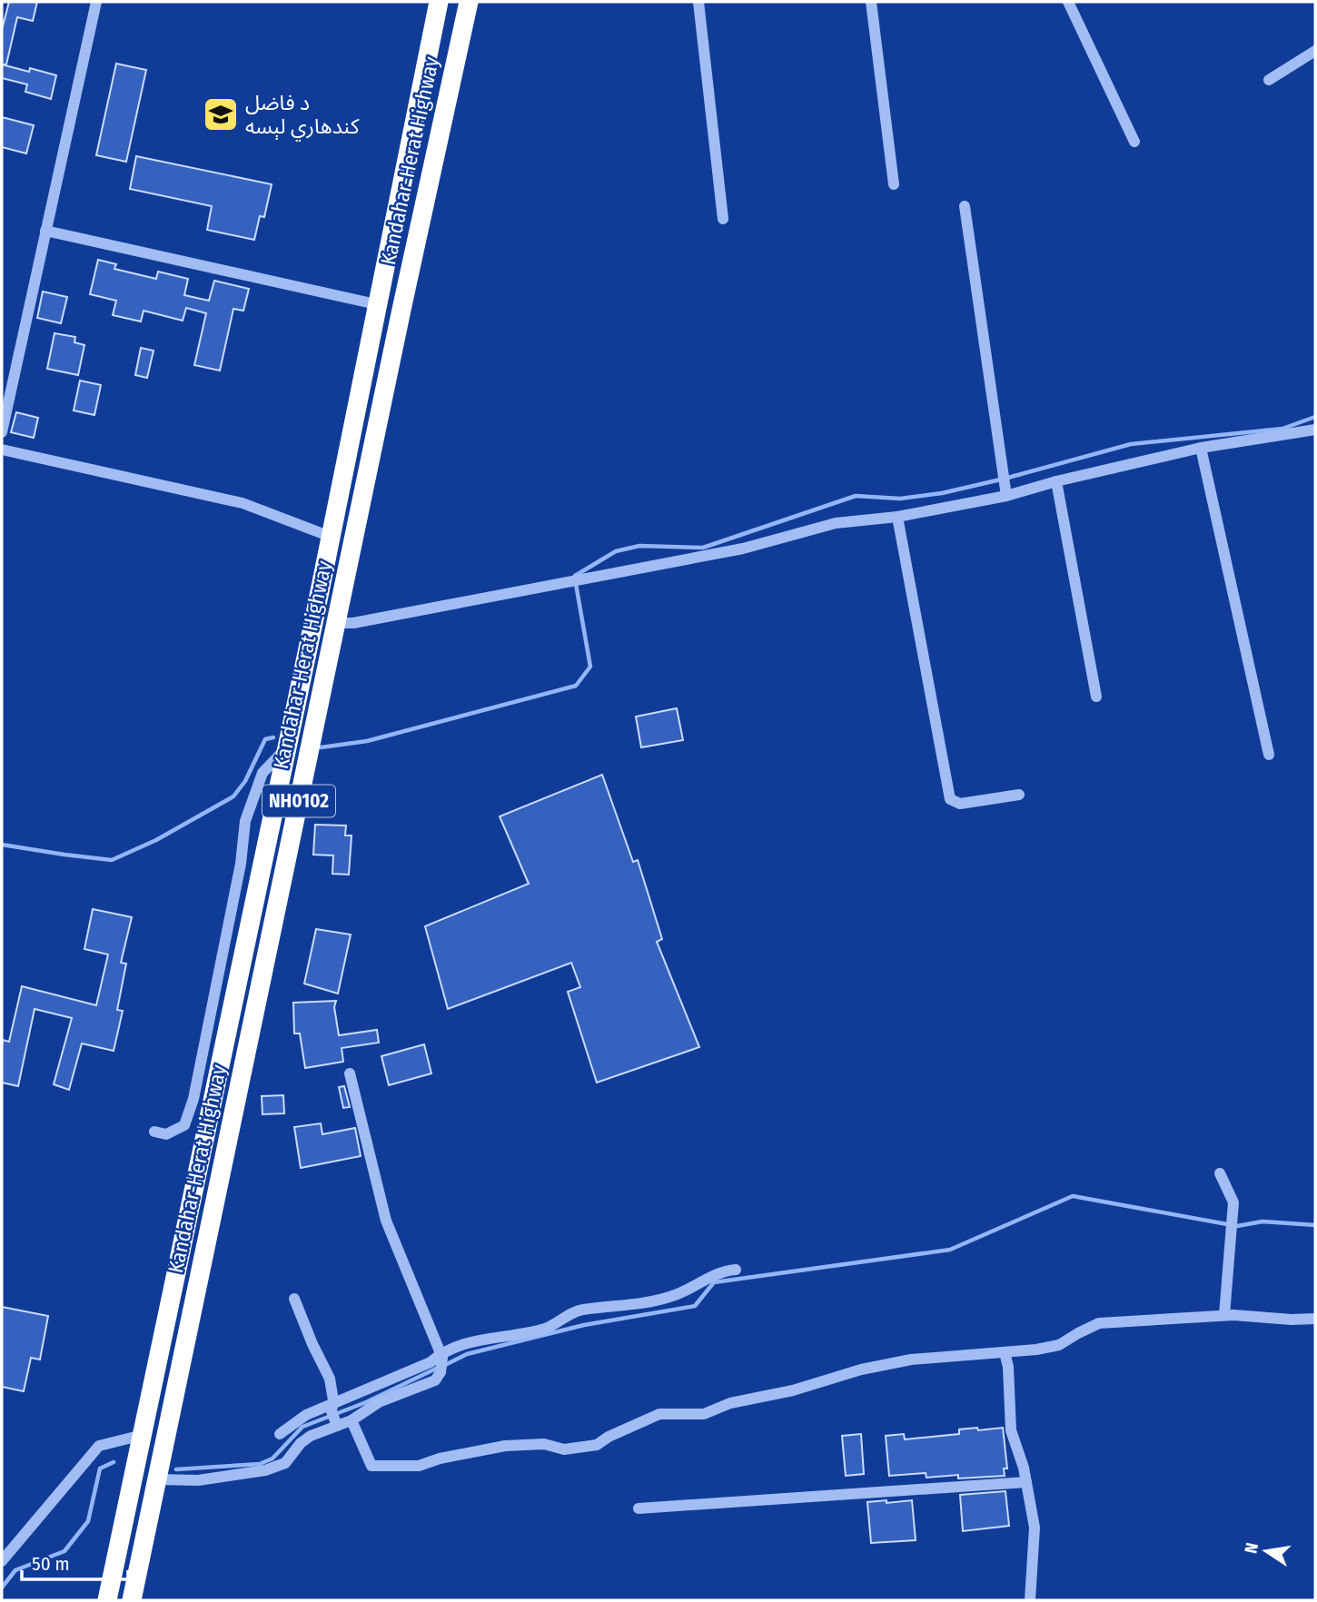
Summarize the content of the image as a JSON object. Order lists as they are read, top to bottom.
{
  "streets": {
    "highway": ["Kandahar-Herat Highway", "NH0102"]
  },
  "places": {
    "school or university": ["د فاضل کندهاري لېسه"]
  },
  "scale_bar": "50 m",
  "north": "left"
}
